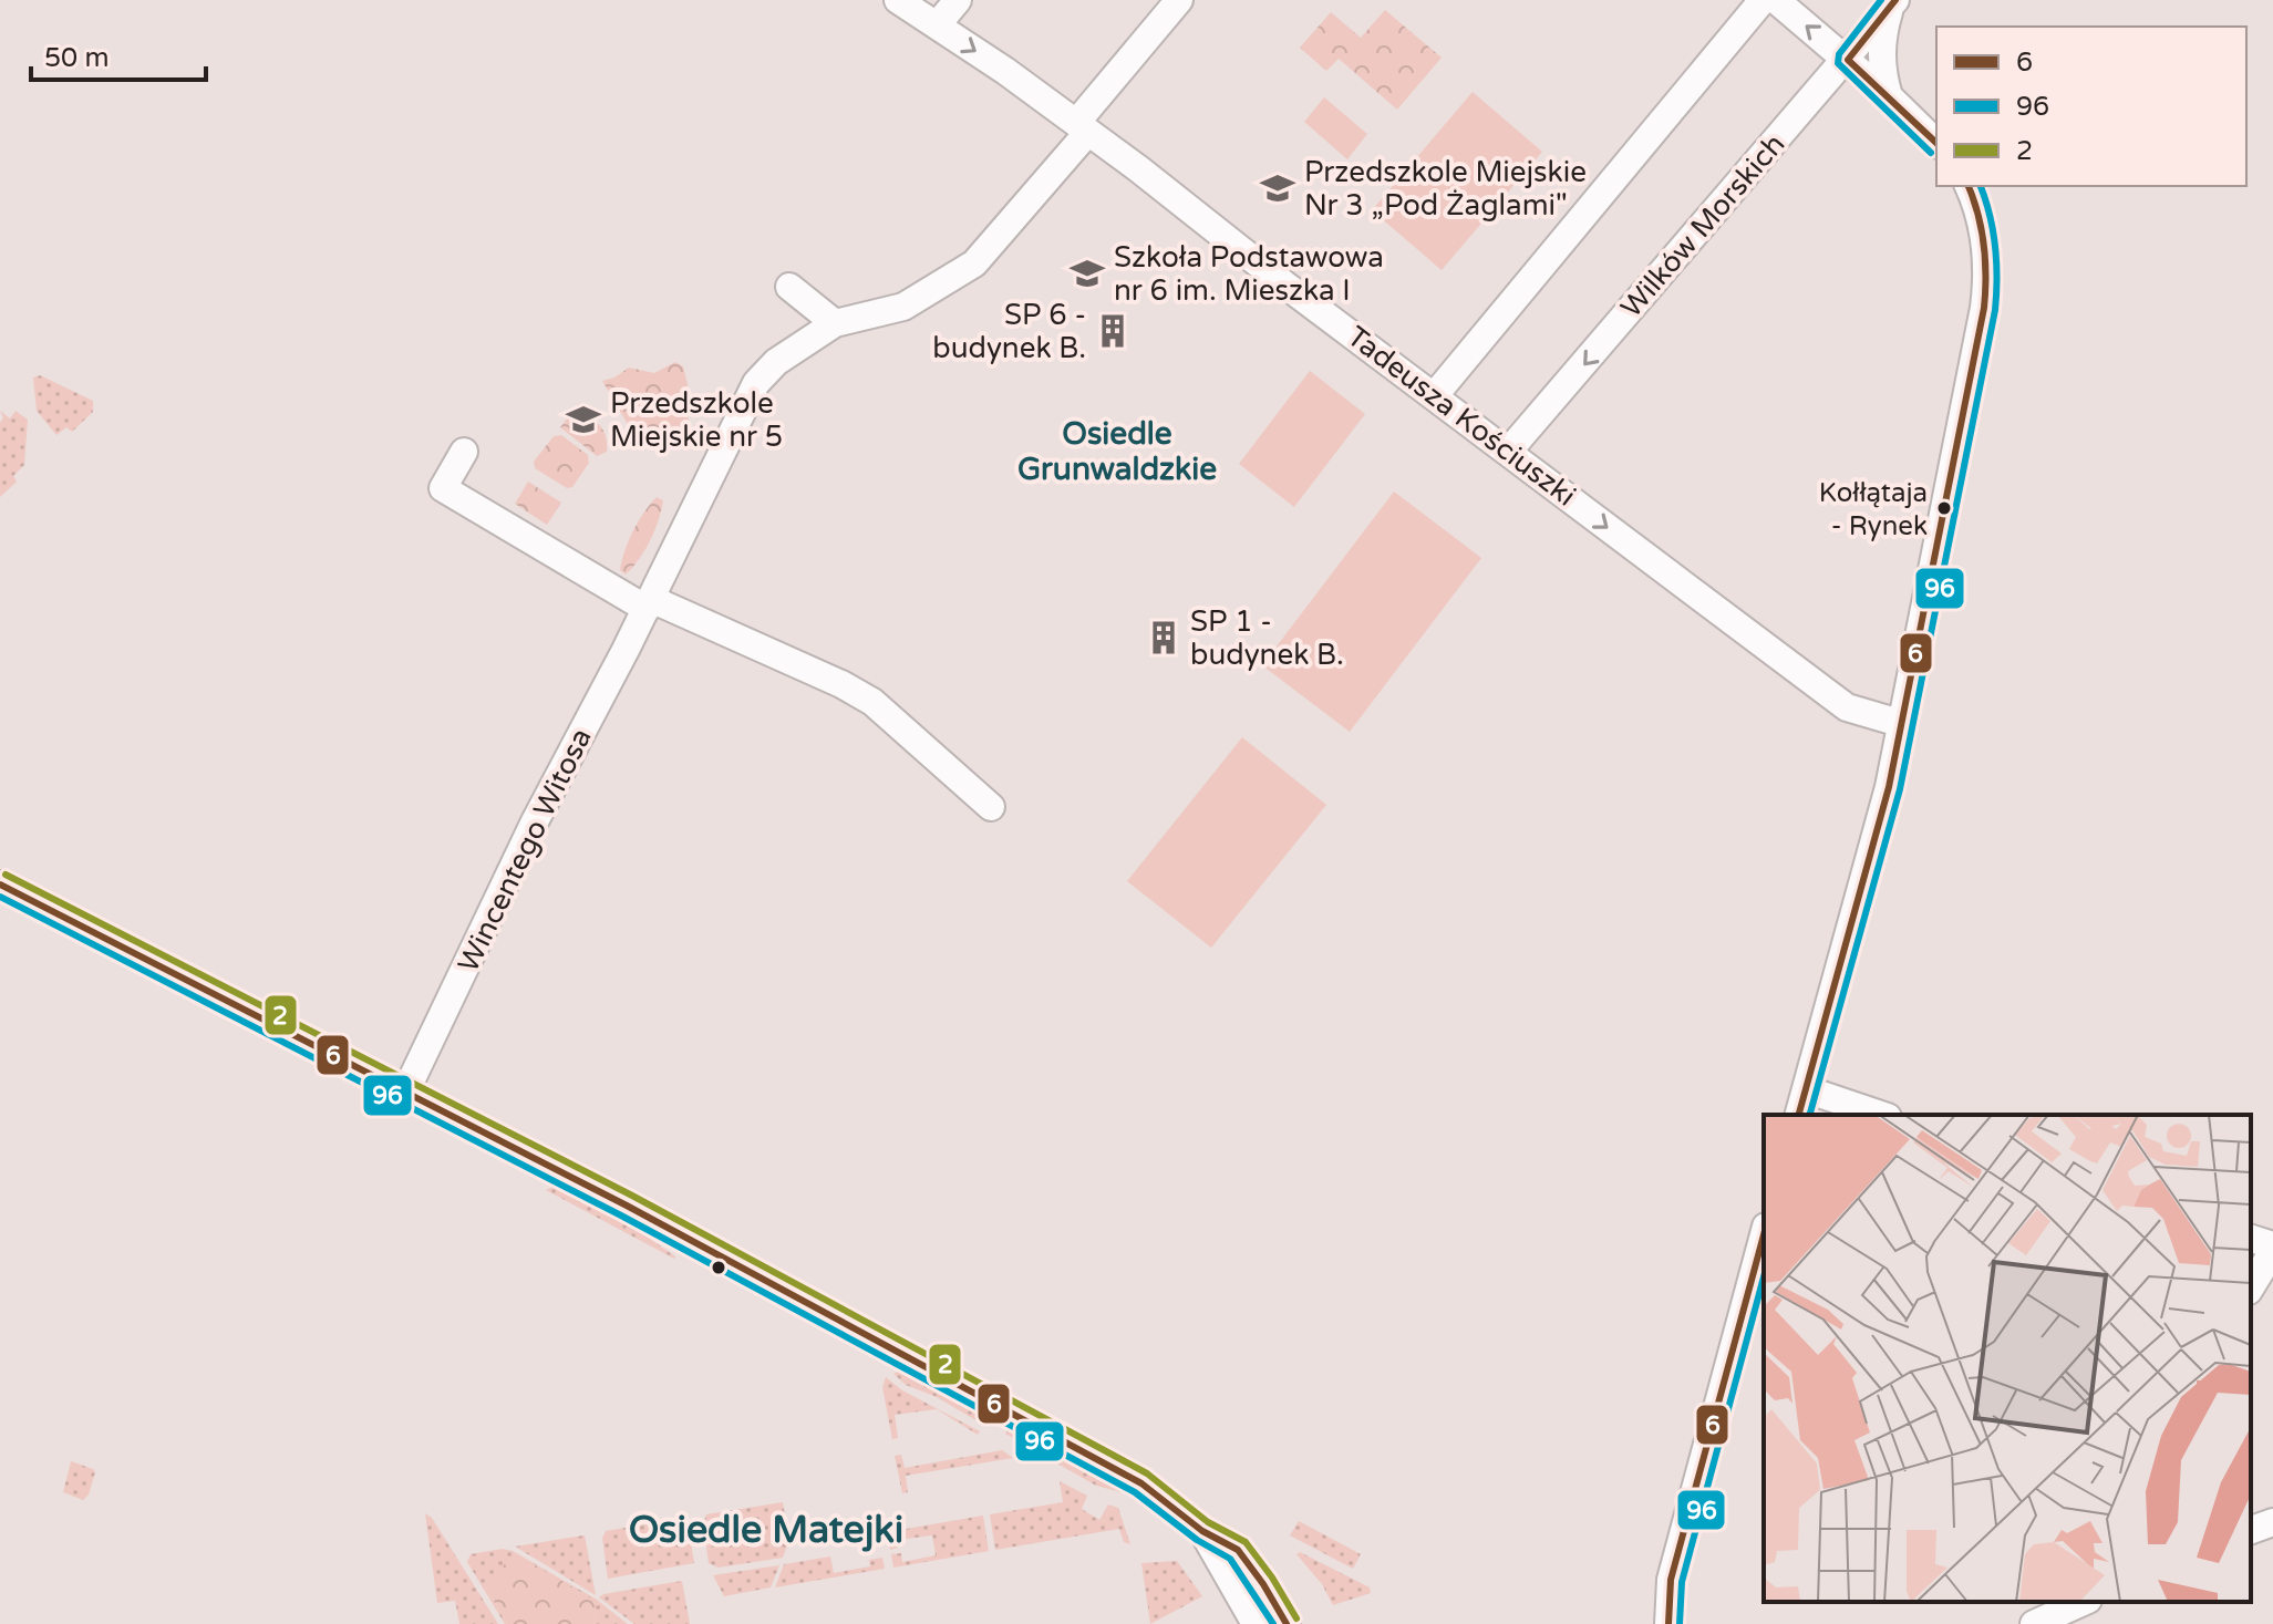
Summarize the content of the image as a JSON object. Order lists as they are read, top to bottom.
{
  "streets": {
    "street": ["Wilków Morskich", "Tadeusza Kościuszki", "Wincentego Witosa"]
  },
  "crossings": [
    ["Wilków Morskich", "Tadeusza Kościuszki"],
    ["Tadeusza Kościuszki", "Wincentego Witosa"]
  ],
  "one_way": ["Tadeusza Kościuszki"],
  "districts": ["Osiedle Grunwaldzkie", "Osiedle Matejki"],
  "places": {
    "school or university": ["Przedszkole Miejskie Nr 3 „Pod Żaglami\"", "Szkoła Podstawowa nr 6 im. Mieszka I", "Przedszkole Miejskie nr 5"],
    "building": ["SP 6 - budynek B.", "SP 1 - budynek B."],
    "other": ["Kołłątaja - Rynek"]
  },
  "lines": ["transit line 6", "transit line 96", "transit line 2"],
  "legend": ["6", "96", "2"],
  "scale_bar": "50 m"
}
